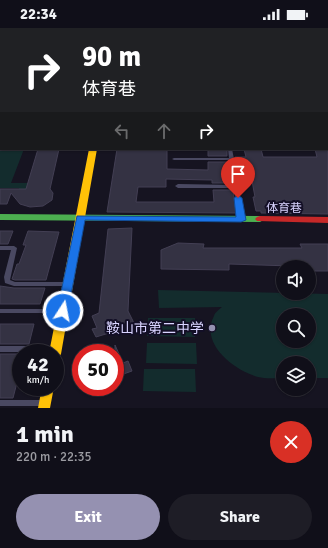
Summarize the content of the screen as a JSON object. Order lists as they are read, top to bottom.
{
  "streets": {
    "street": ["体育巷"]
  },
  "places": ["鞍山市第二中学"],
  "page": {
    "status": "22:34",
    "turn": ["90 m", "体育巷"],
    "speed": "42 km/h",
    "limit": "50",
    "heading": ["1 min", "220 m · 22:35"],
    "buttons": ["Exit", "Share"]
  }
}
